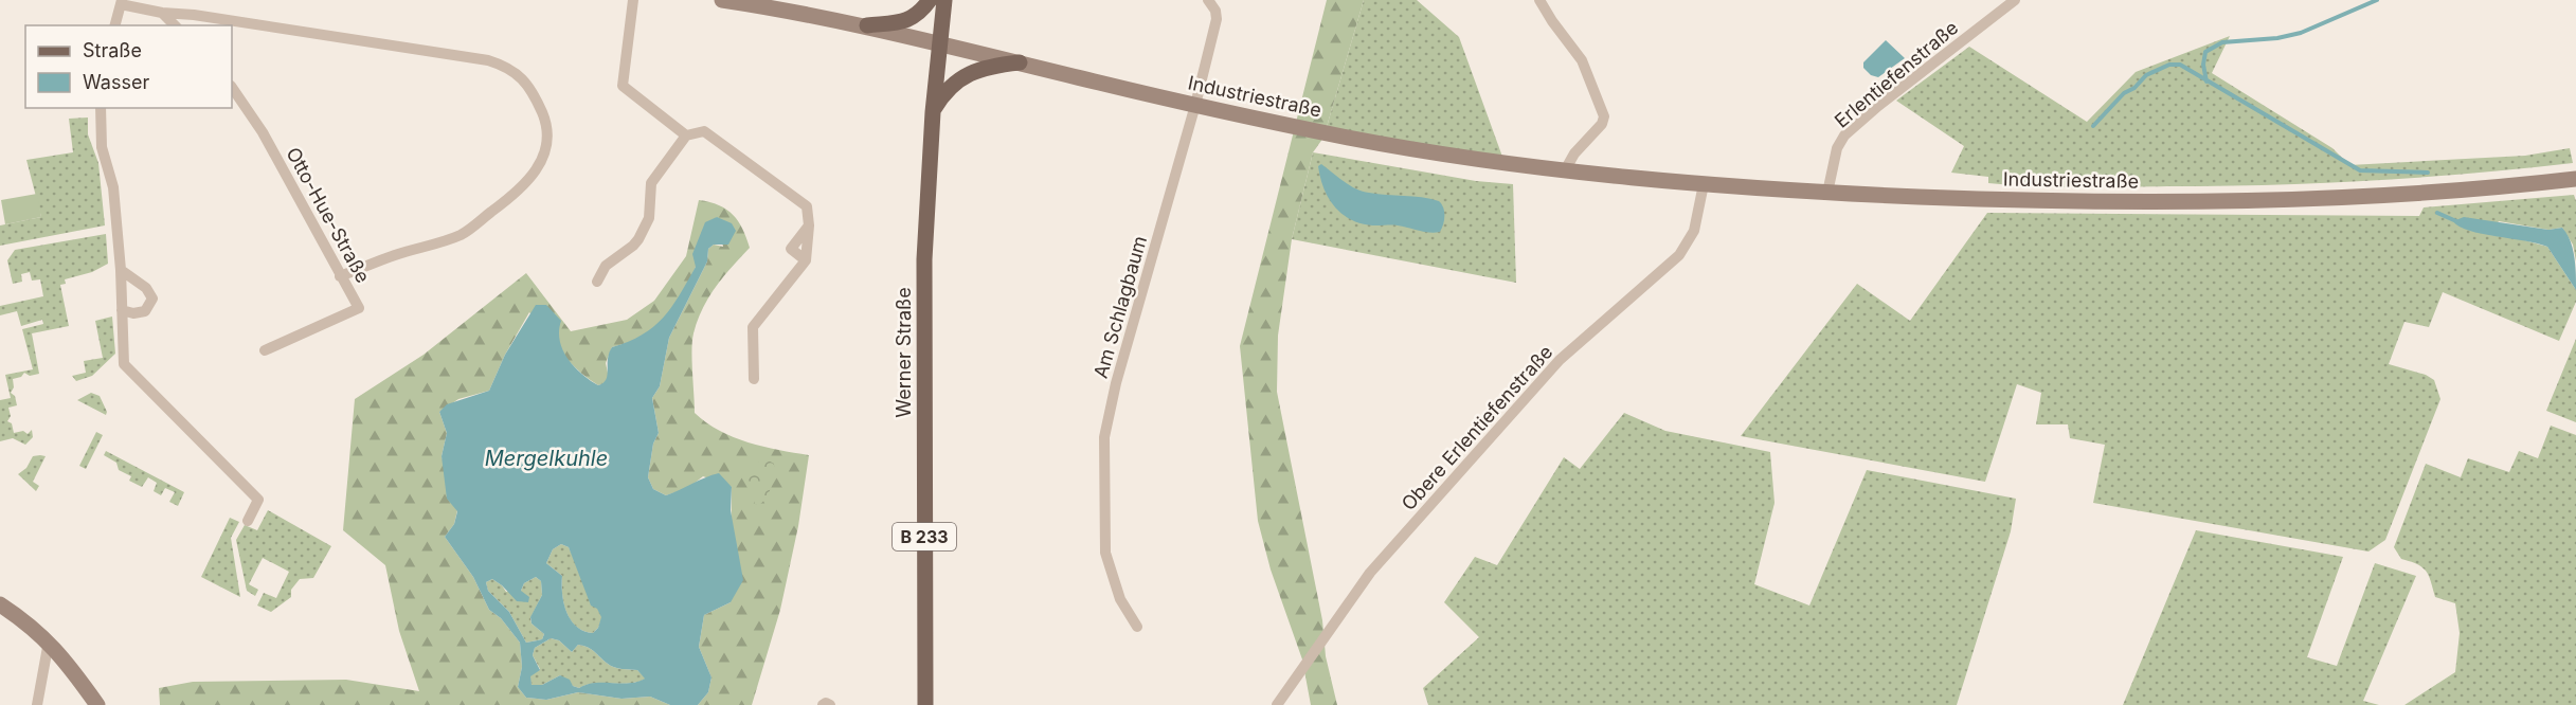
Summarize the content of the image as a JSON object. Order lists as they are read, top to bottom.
{
  "streets": {
    "main road": ["Werner Straße", "B 233"],
    "street": [
      "Erlentiefenstraße",
      "Industriestraße",
      "Otto-Hue-Straße",
      "Am Schlagbaum",
      "Obere Erlentiefenstraße"
    ]
  },
  "crossings": [
    ["Erlentiefenstraße", "Industriestraße"],
    ["Industriestraße", "Am Schlagbaum"],
    ["Industriestraße", "Werner Straße"],
    ["Industriestraße", "Obere Erlentiefenstraße"]
  ],
  "water": ["Mergelkuhle"],
  "legend": ["Straße", "Wasser"]
}
